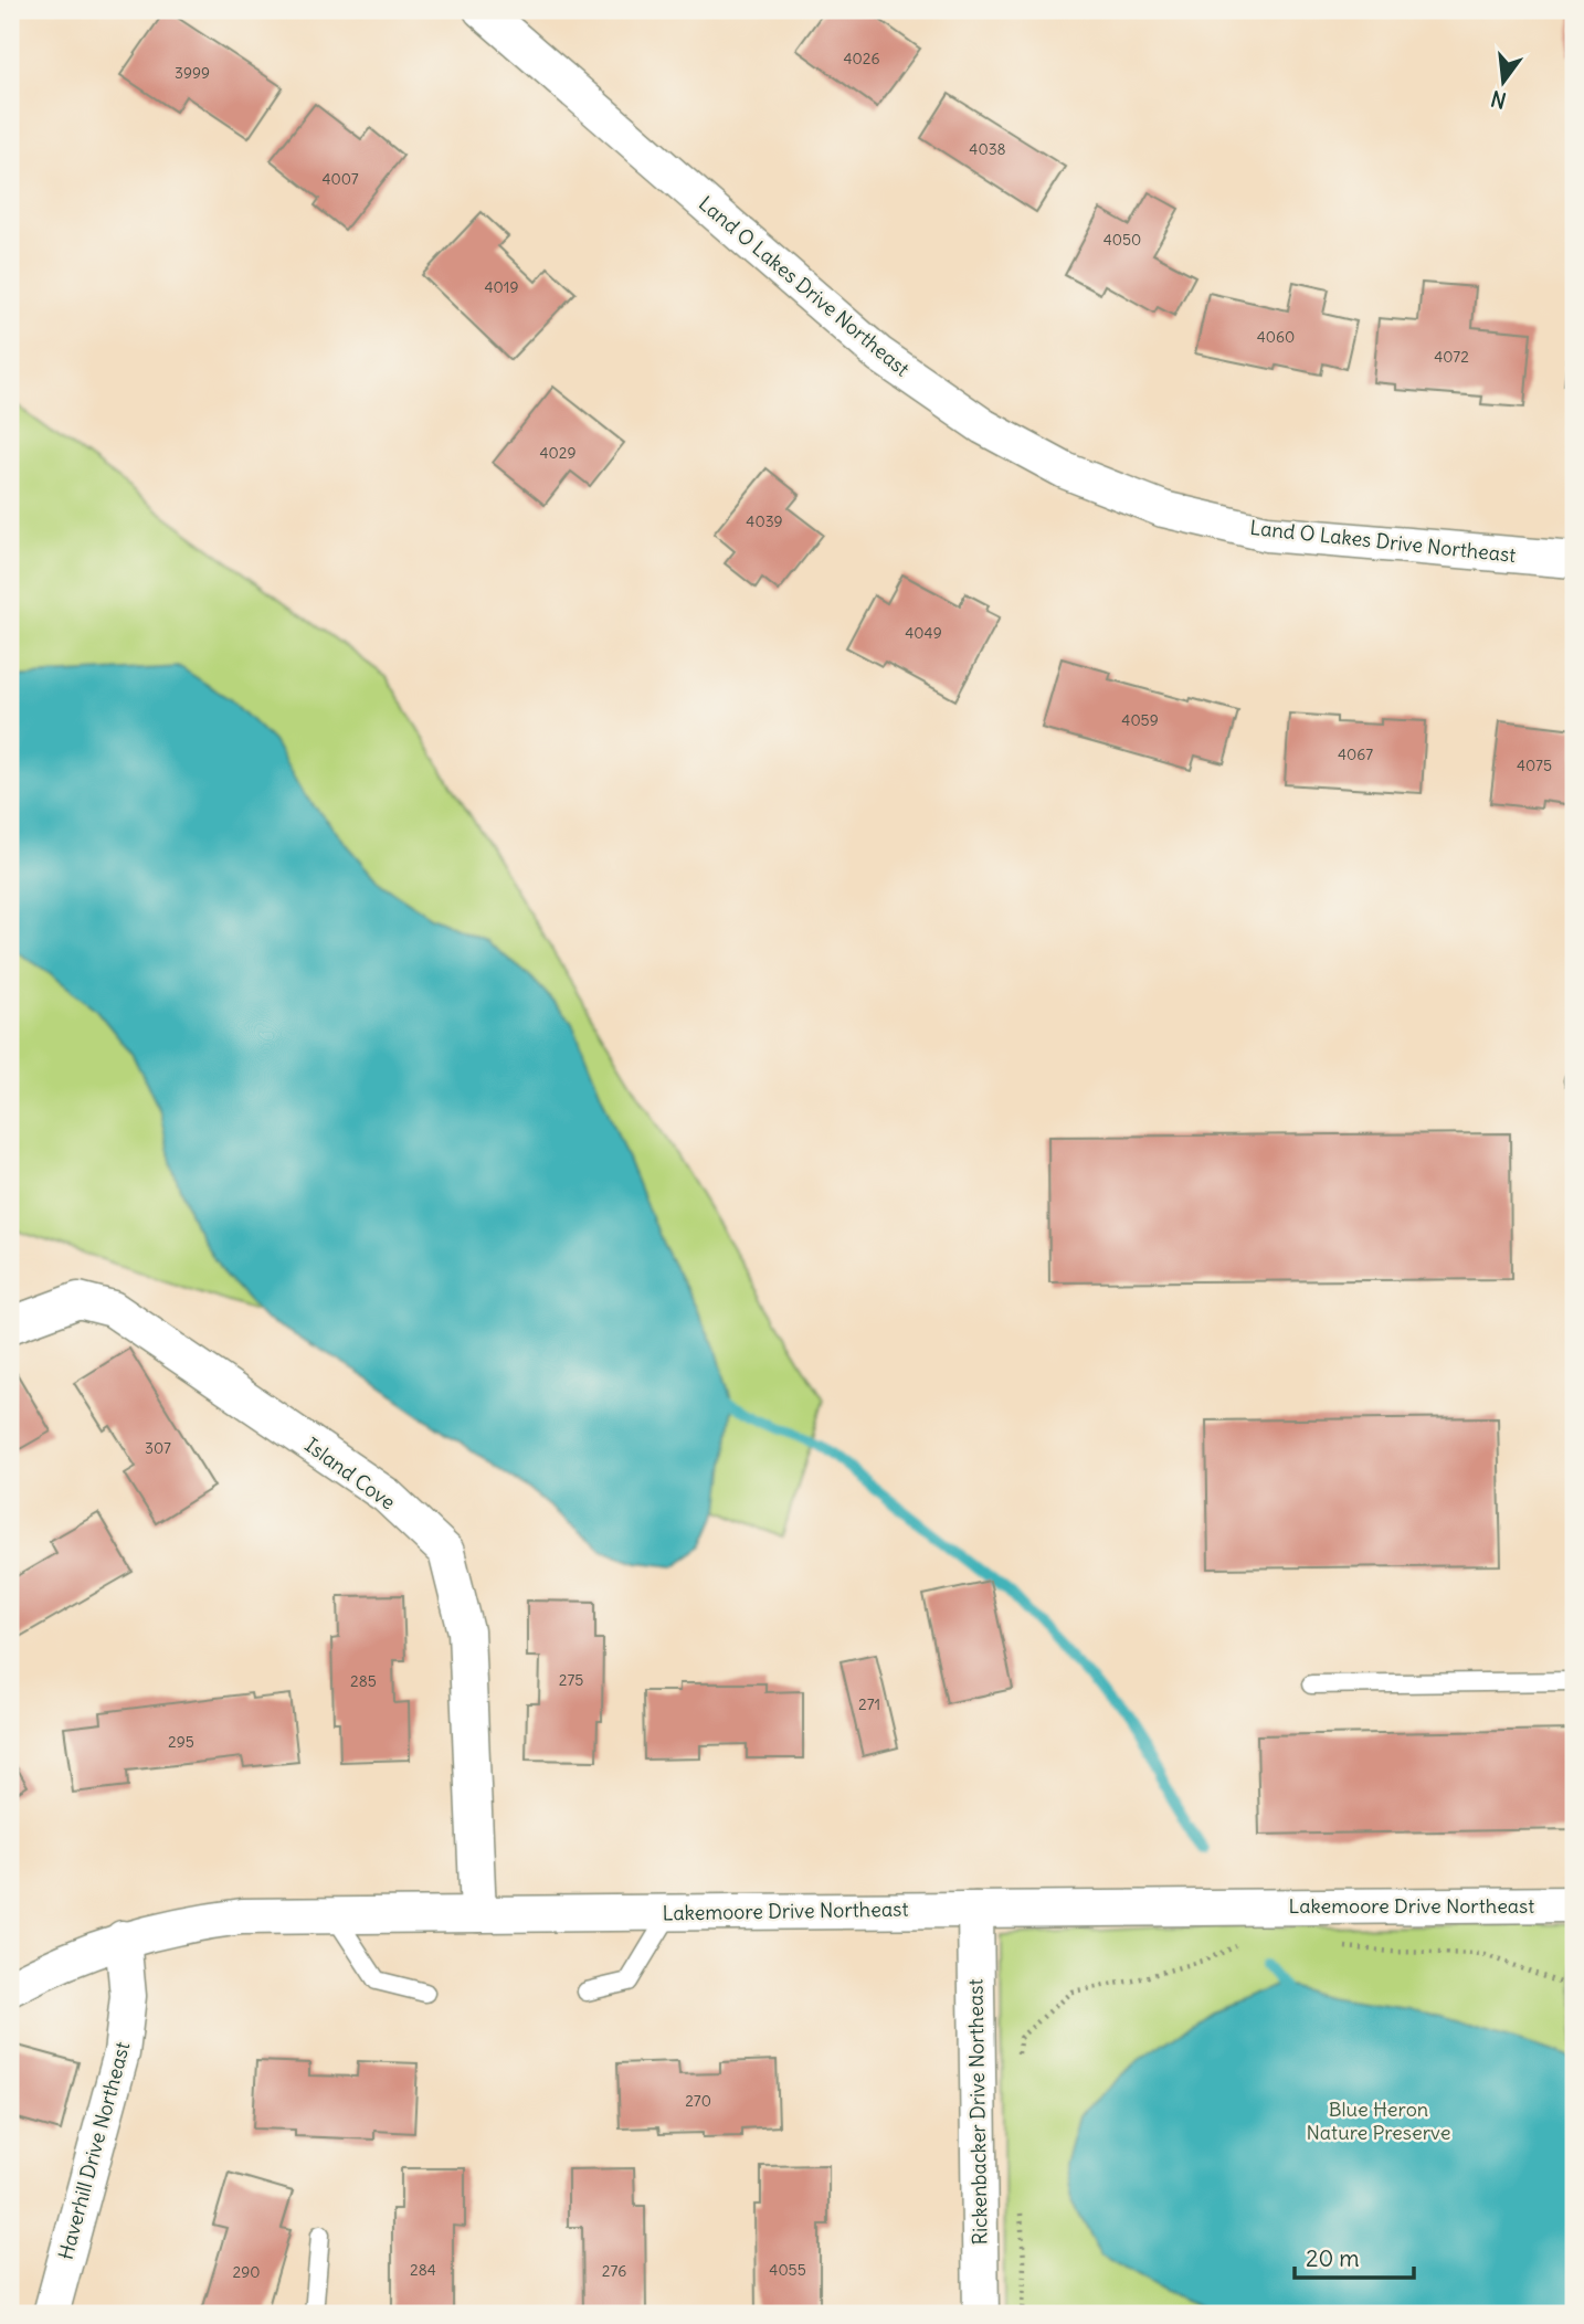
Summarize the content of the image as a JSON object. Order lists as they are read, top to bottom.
{
  "streets": {
    "street": [
      "Land O Lakes Drive Northeast",
      "Island Cove",
      "Lakemoore Drive Northeast",
      "Rickenbacker Drive Northeast",
      "Haverhill Drive Northeast"
    ]
  },
  "crossings": [
    ["Island Cove", "Lakemoore Drive Northeast"],
    ["Lakemoore Drive Northeast", "Rickenbacker Drive Northeast"],
    ["Lakemoore Drive Northeast", "Haverhill Drive Northeast"]
  ],
  "parks": ["Blue Heron Nature Preserve"],
  "house_numbers": [
    "4026",
    "3999",
    "4038",
    "4007",
    "4050",
    "4019",
    "4060",
    "4072",
    "4029",
    "4039",
    "4049",
    "4059",
    "4067",
    "4075",
    "307",
    "275",
    "285",
    "271",
    "295",
    "270",
    "284",
    "4055",
    "276",
    "290"
  ],
  "scale_bar": "20 m",
  "north": "bottom"
}
